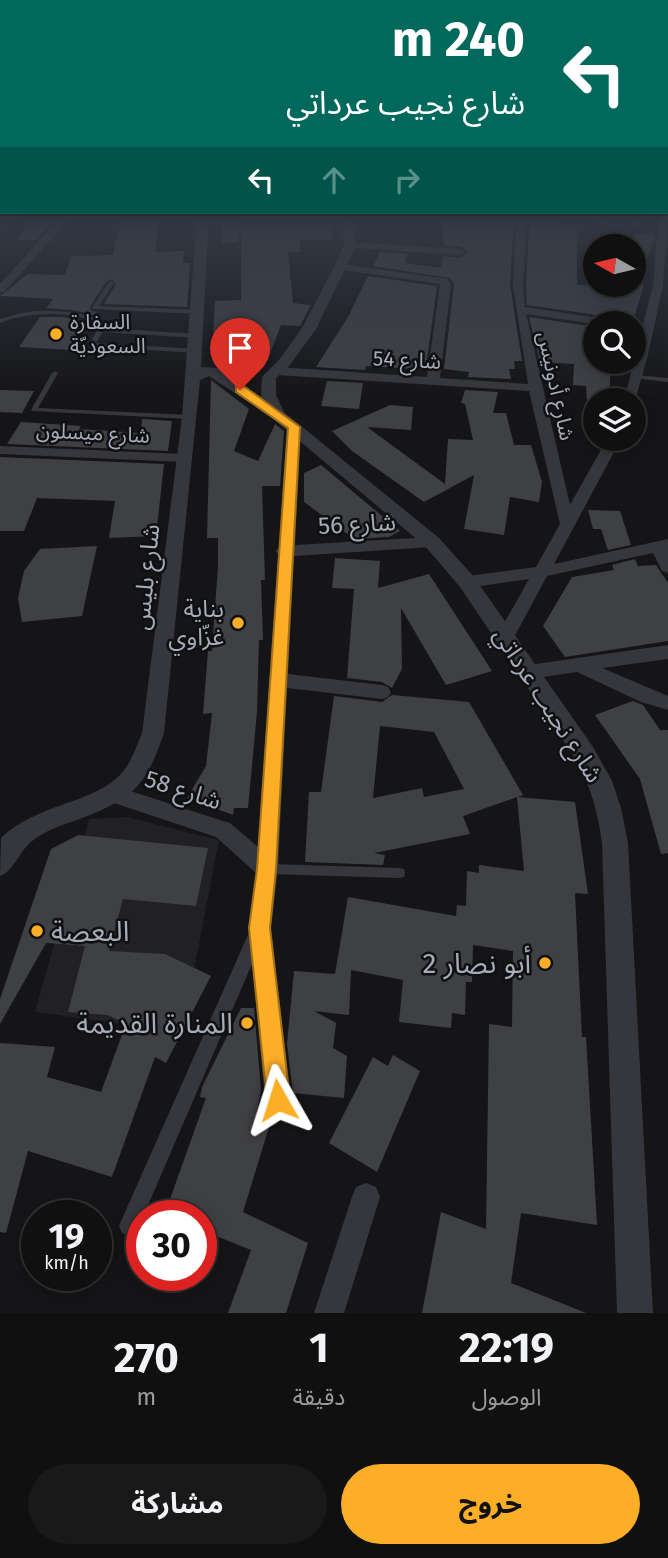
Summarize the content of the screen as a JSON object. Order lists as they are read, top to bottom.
{
  "streets": {
    "street": [
      "شارع 54",
      "شارع أدونيس",
      "شارع ميسلون",
      "شارع 56",
      "شارع بليس",
      "شارع نجيب عرداتي",
      "شارع 58"
    ]
  },
  "crossings": [
    ["شارع 54", "شارع أدونيس"],
    ["شارع ميسلون", "شارع بليس"],
    ["شارع 56", "شارع نجيب عرداتي"],
    ["شارع بليس", "شارع نجيب عرداتي"],
    ["شارع بليس", "شارع 58"]
  ],
  "places": [
    "السفارة السعوديّة",
    "بناية غزّاوي",
    "البعصة",
    "أبو نصار 2",
    "المنارة القديمة"
  ],
  "north": "left",
  "page": {
    "turn": ["240 m", "شارع نجيب عرداتي"],
    "speed": "19 km/h",
    "limit": "30",
    "eta": [
      "22:19",
      "الوصول",
      "1",
      "دقيقة",
      "270",
      "m"
    ],
    "buttons": ["خروج", "مشاركة"]
  }
}
